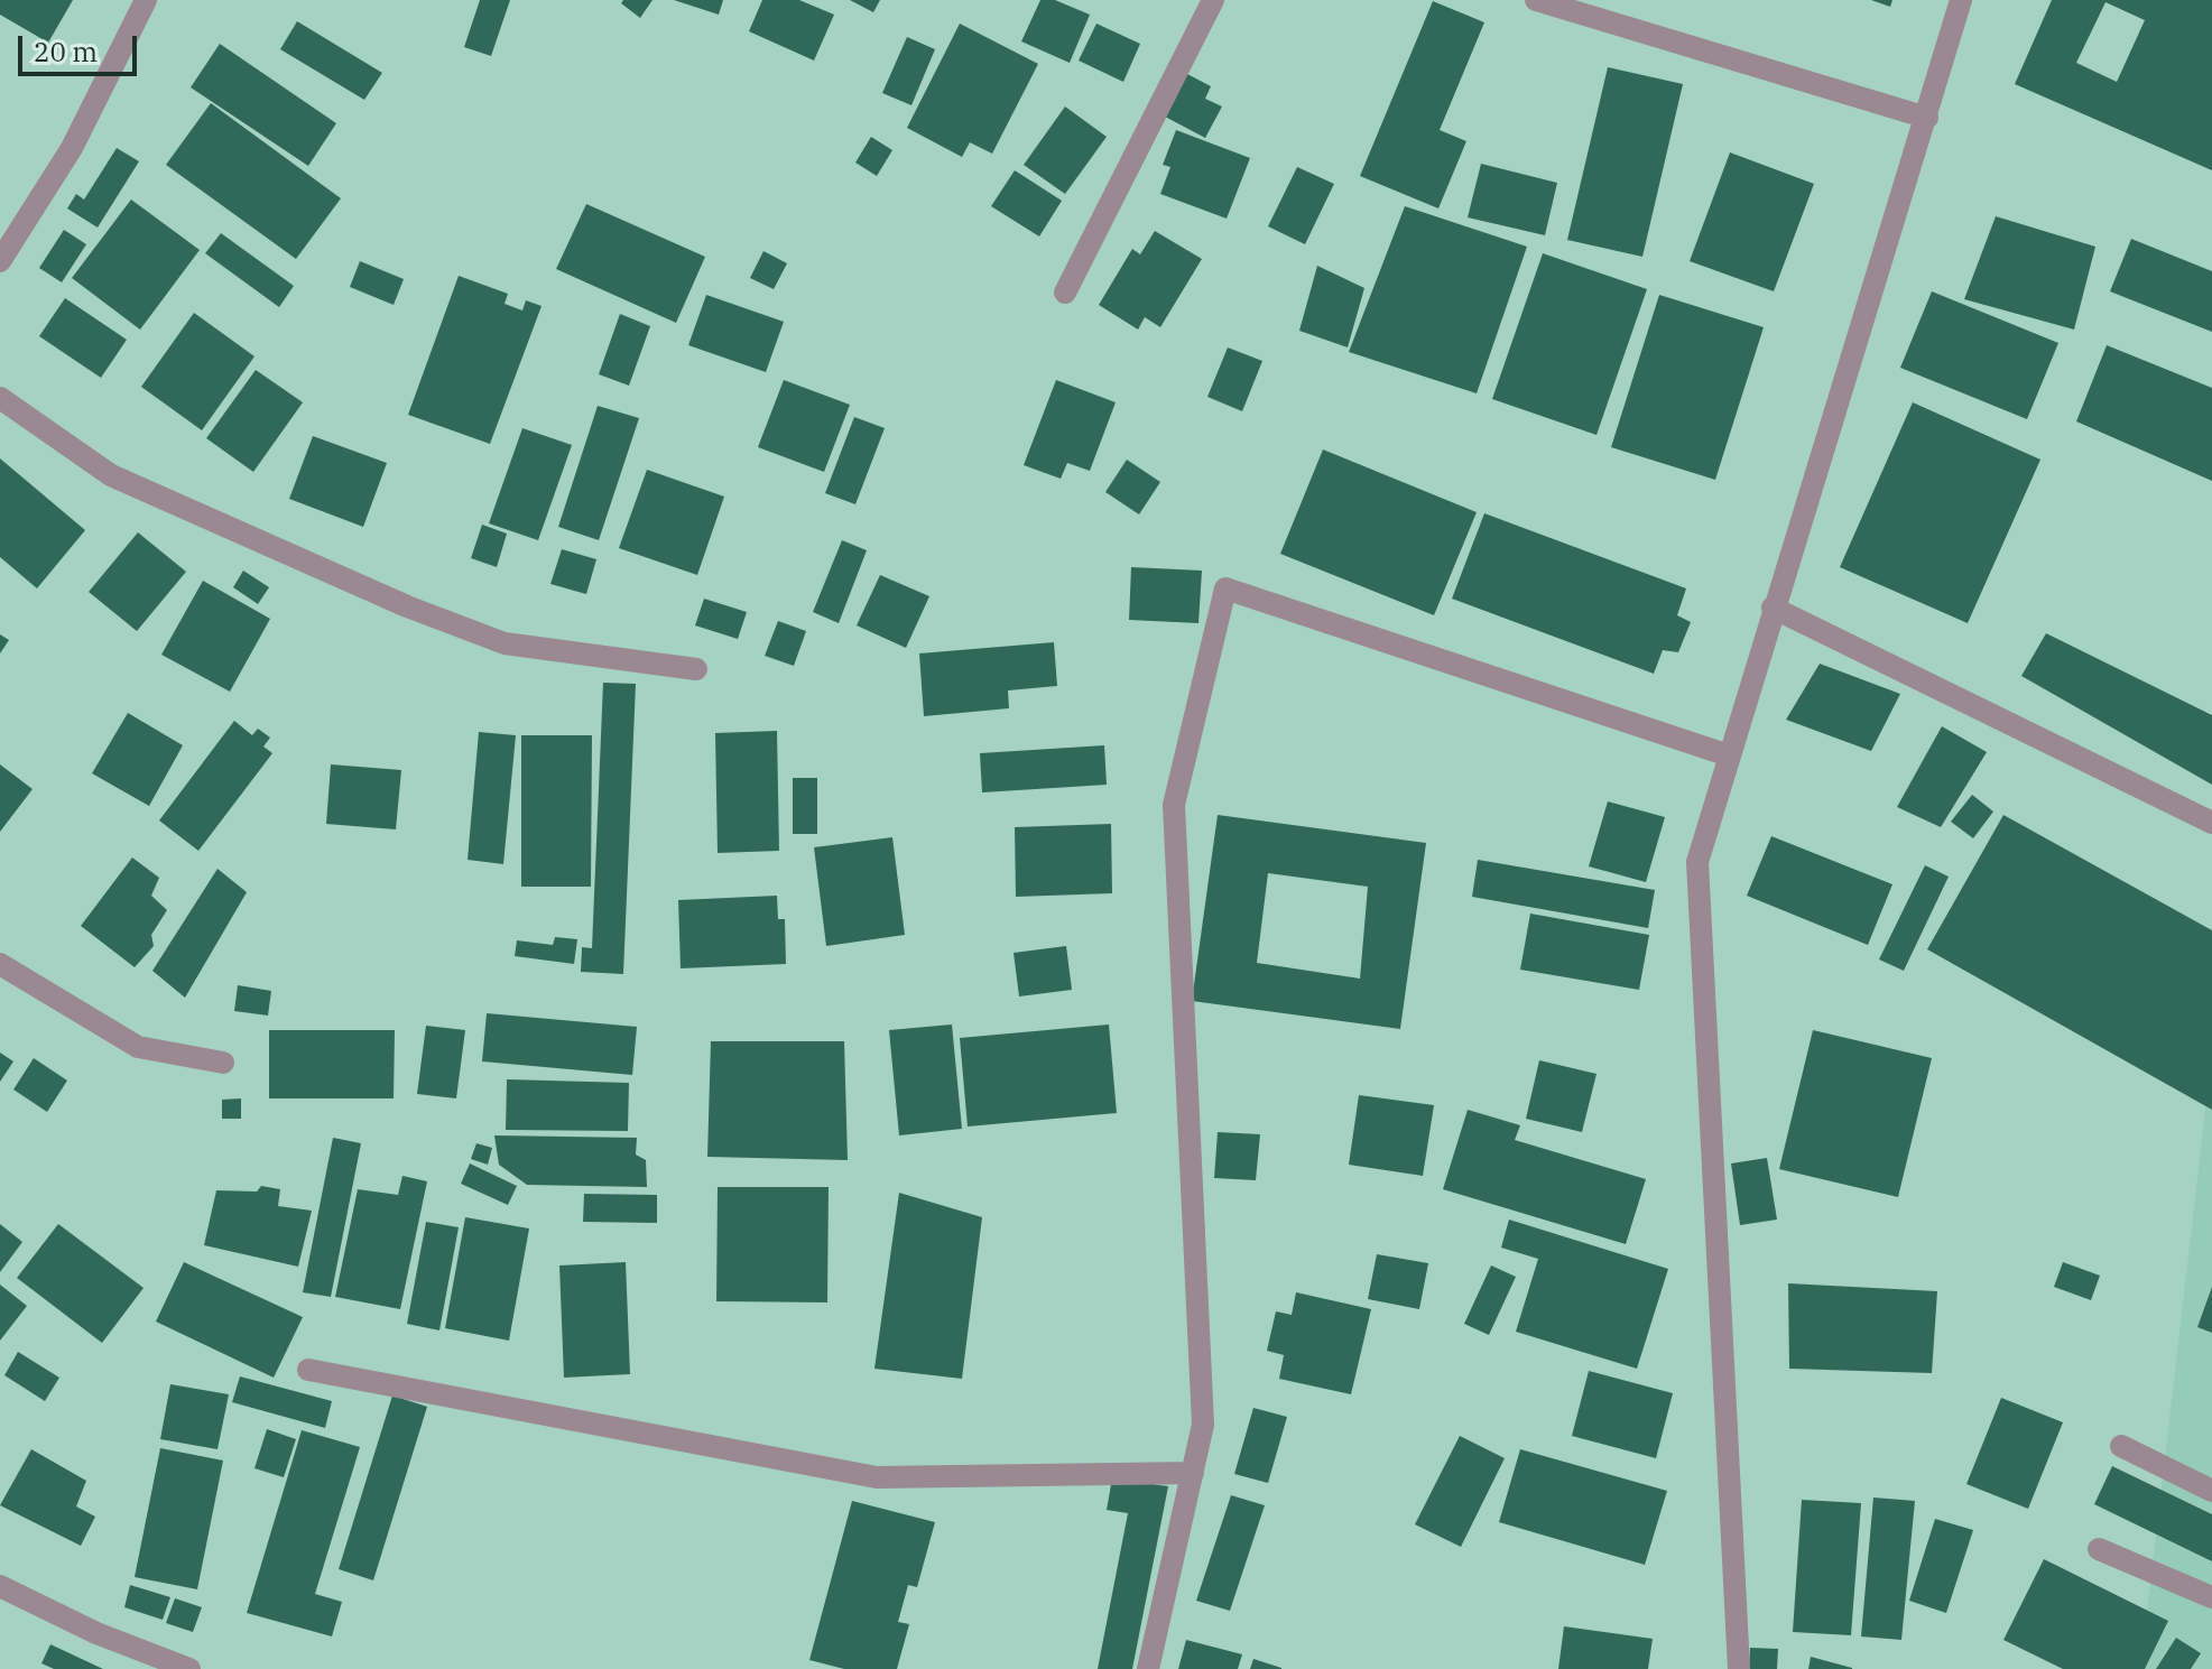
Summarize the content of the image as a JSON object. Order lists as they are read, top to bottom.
{
  "scale_bar": "20 m"
}
